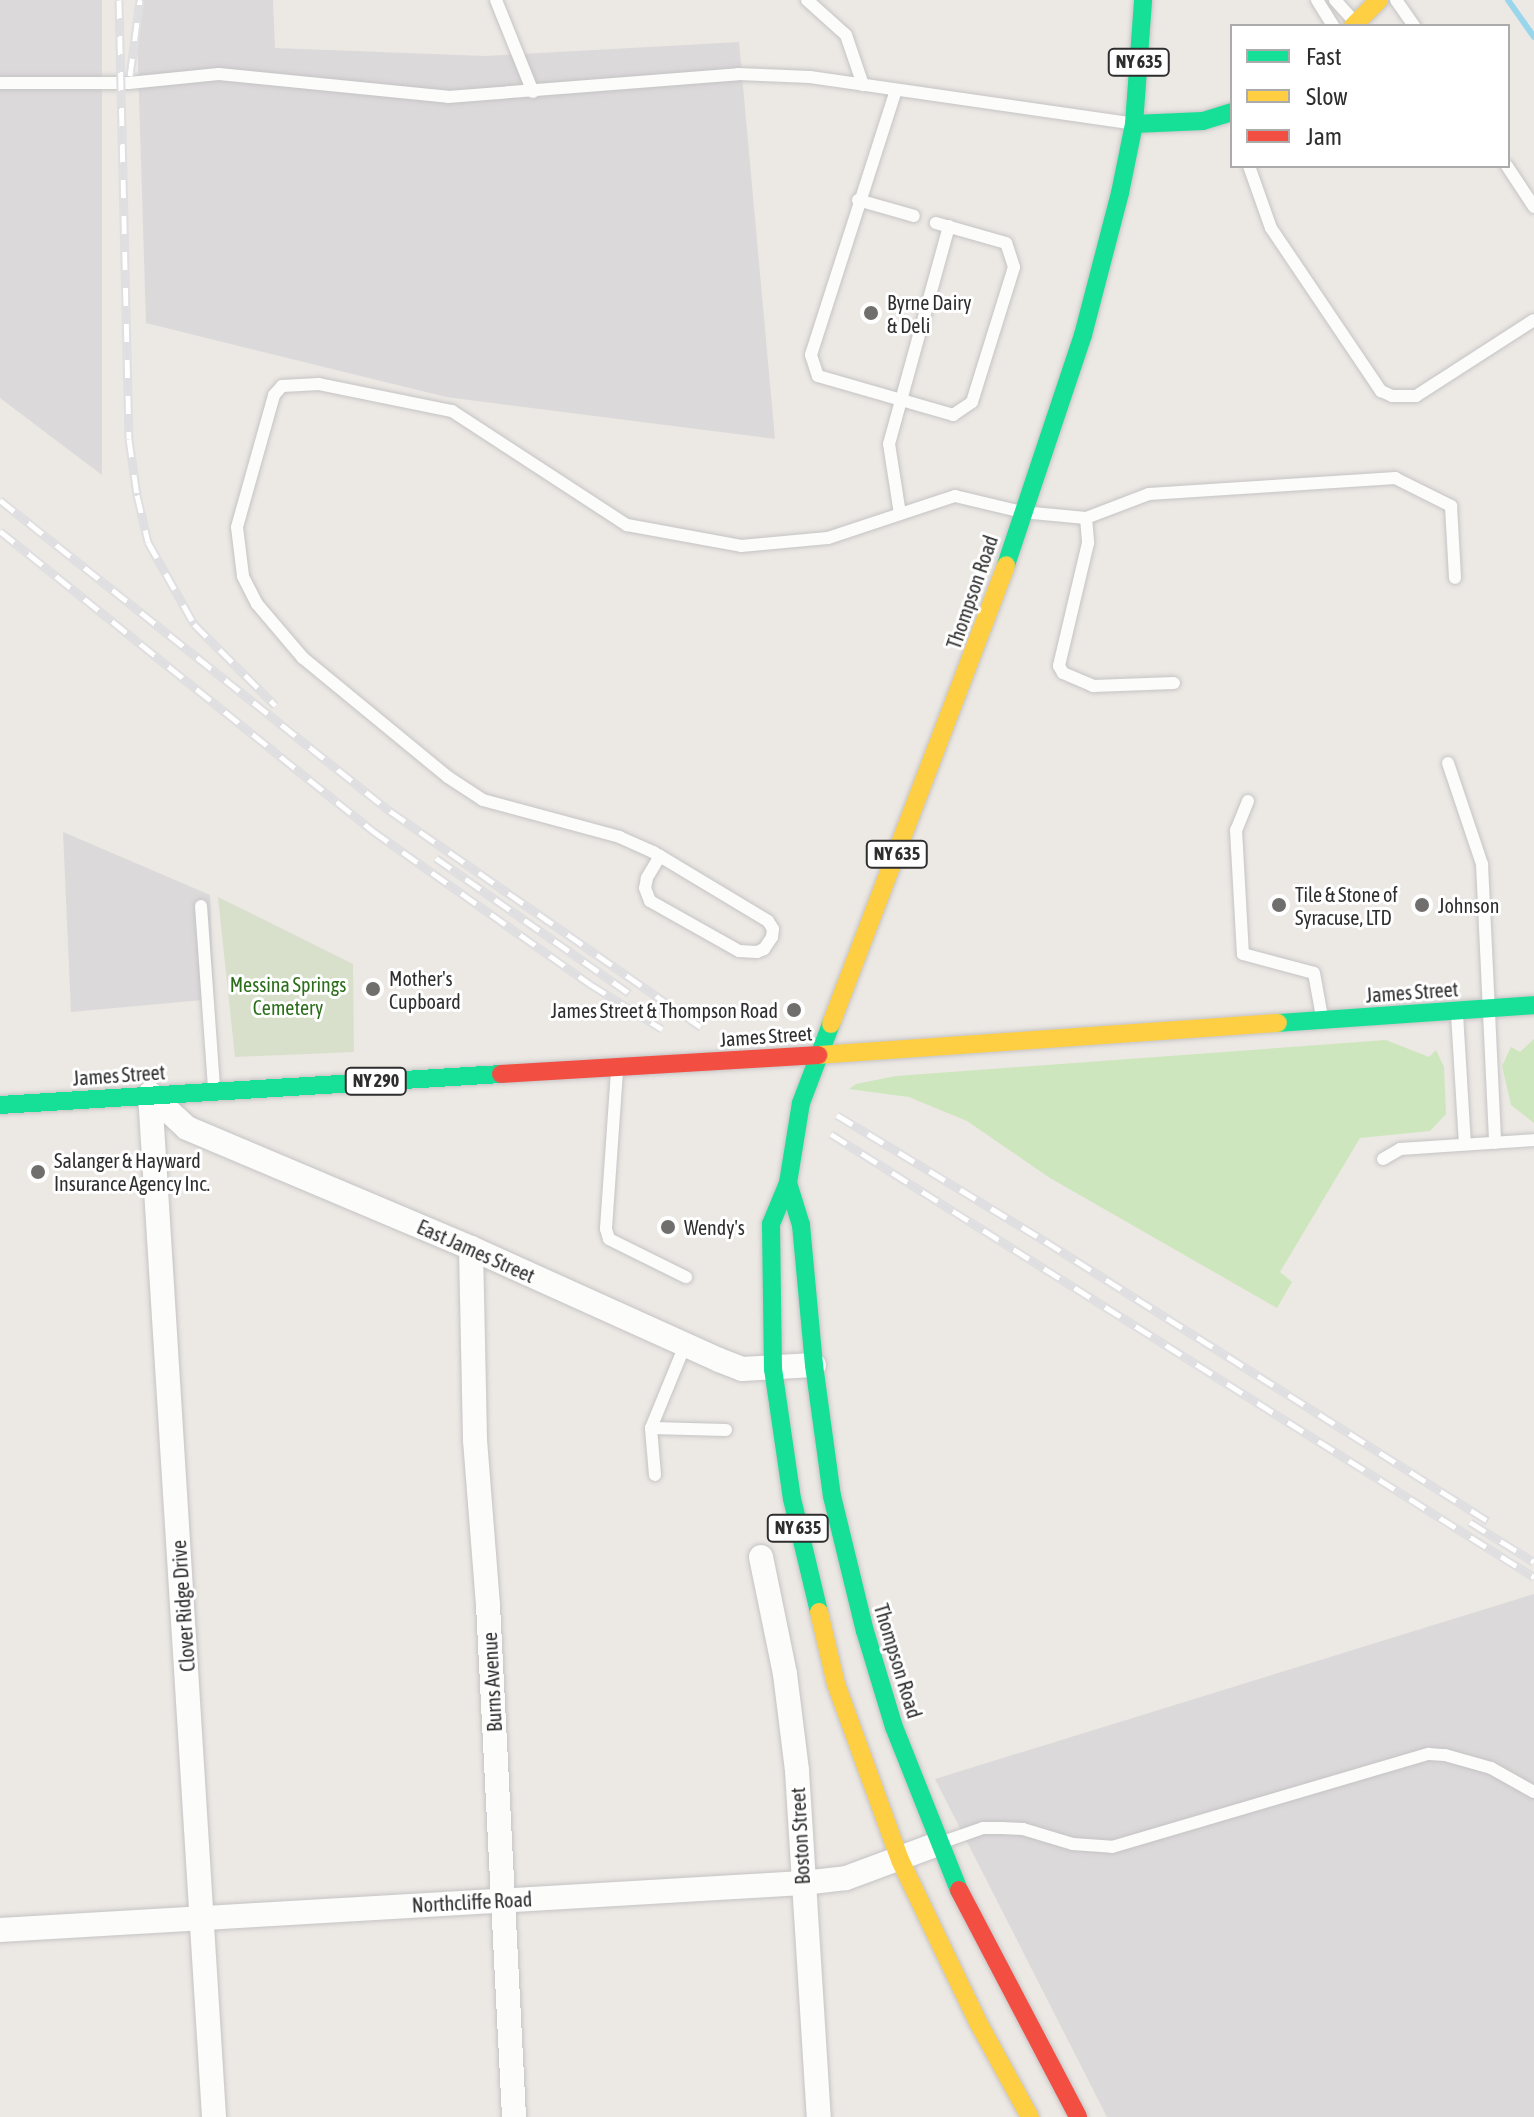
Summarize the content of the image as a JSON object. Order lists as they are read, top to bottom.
{
  "streets": {
    "main road": [
      "NY 635",
      "Thompson Road",
      "James Street",
      "NY 290"
    ],
    "street": [
      "East James Street",
      "Clover Ridge Drive",
      "Burns Avenue",
      "Boston Street",
      "Northcliffe Road"
    ]
  },
  "crossings": [
    ["Thompson Road", "James Street"],
    ["Thompson Road", "East James Street"],
    ["Thompson Road", "Northcliffe Road"],
    ["James Street", "East James Street"],
    ["James Street", "Clover Ridge Drive"],
    ["East James Street", "Clover Ridge Drive"],
    ["East James Street", "Burns Avenue"],
    ["Clover Ridge Drive", "Northcliffe Road"],
    ["Burns Avenue", "Northcliffe Road"],
    ["Boston Street", "Northcliffe Road"]
  ],
  "parks": ["Messina Springs Cemetery"],
  "places": [
    "Byrne Dairy & Deli",
    "Tile & Stone of Syracuse, LTD",
    "Johnson",
    "Mother's Cupboard",
    "James Street & Thompson Road",
    "Salanger & Hayward Insurance Agency Inc.",
    "Wendy's"
  ],
  "legend": ["Fast", "Slow", "Jam"]
}
